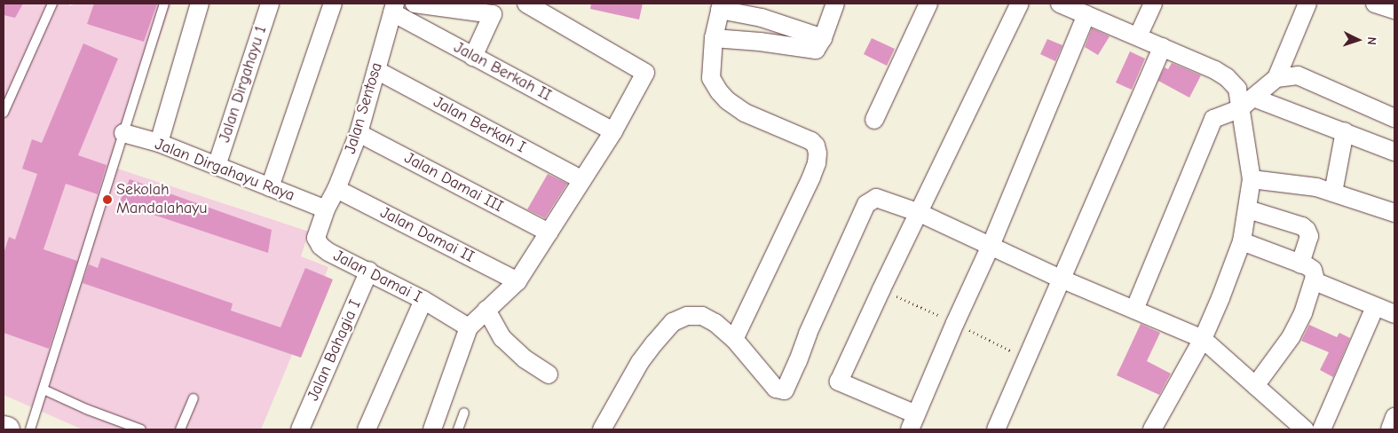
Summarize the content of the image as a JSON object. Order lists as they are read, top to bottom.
{
  "streets": {
    "street": [
      "Jalan Berkah II",
      "Jalan Dirgahayu 1",
      "Jalan Sentosa",
      "Jalan Berkah I",
      "Jalan Dirgahayu Raya",
      "Jalan Damai III",
      "Jalan Damai II",
      "Jalan Damai I",
      "Jalan Bahagia I"
    ]
  },
  "crossings": [
    ["Jalan Berkah II", "Jalan Sentosa"],
    ["Jalan Dirgahayu 1", "Jalan Dirgahayu Raya"],
    ["Jalan Sentosa", "Jalan Berkah I"],
    ["Jalan Sentosa", "Jalan Dirgahayu Raya"],
    ["Jalan Sentosa", "Jalan Damai III"],
    ["Jalan Sentosa", "Jalan Damai II"],
    ["Jalan Sentosa", "Jalan Damai I"],
    ["Jalan Dirgahayu Raya", "Jalan Damai I"],
    ["Jalan Damai I", "Jalan Bahagia I"]
  ],
  "places": ["Sekolah Mandalahayu"],
  "north": "right"
}
